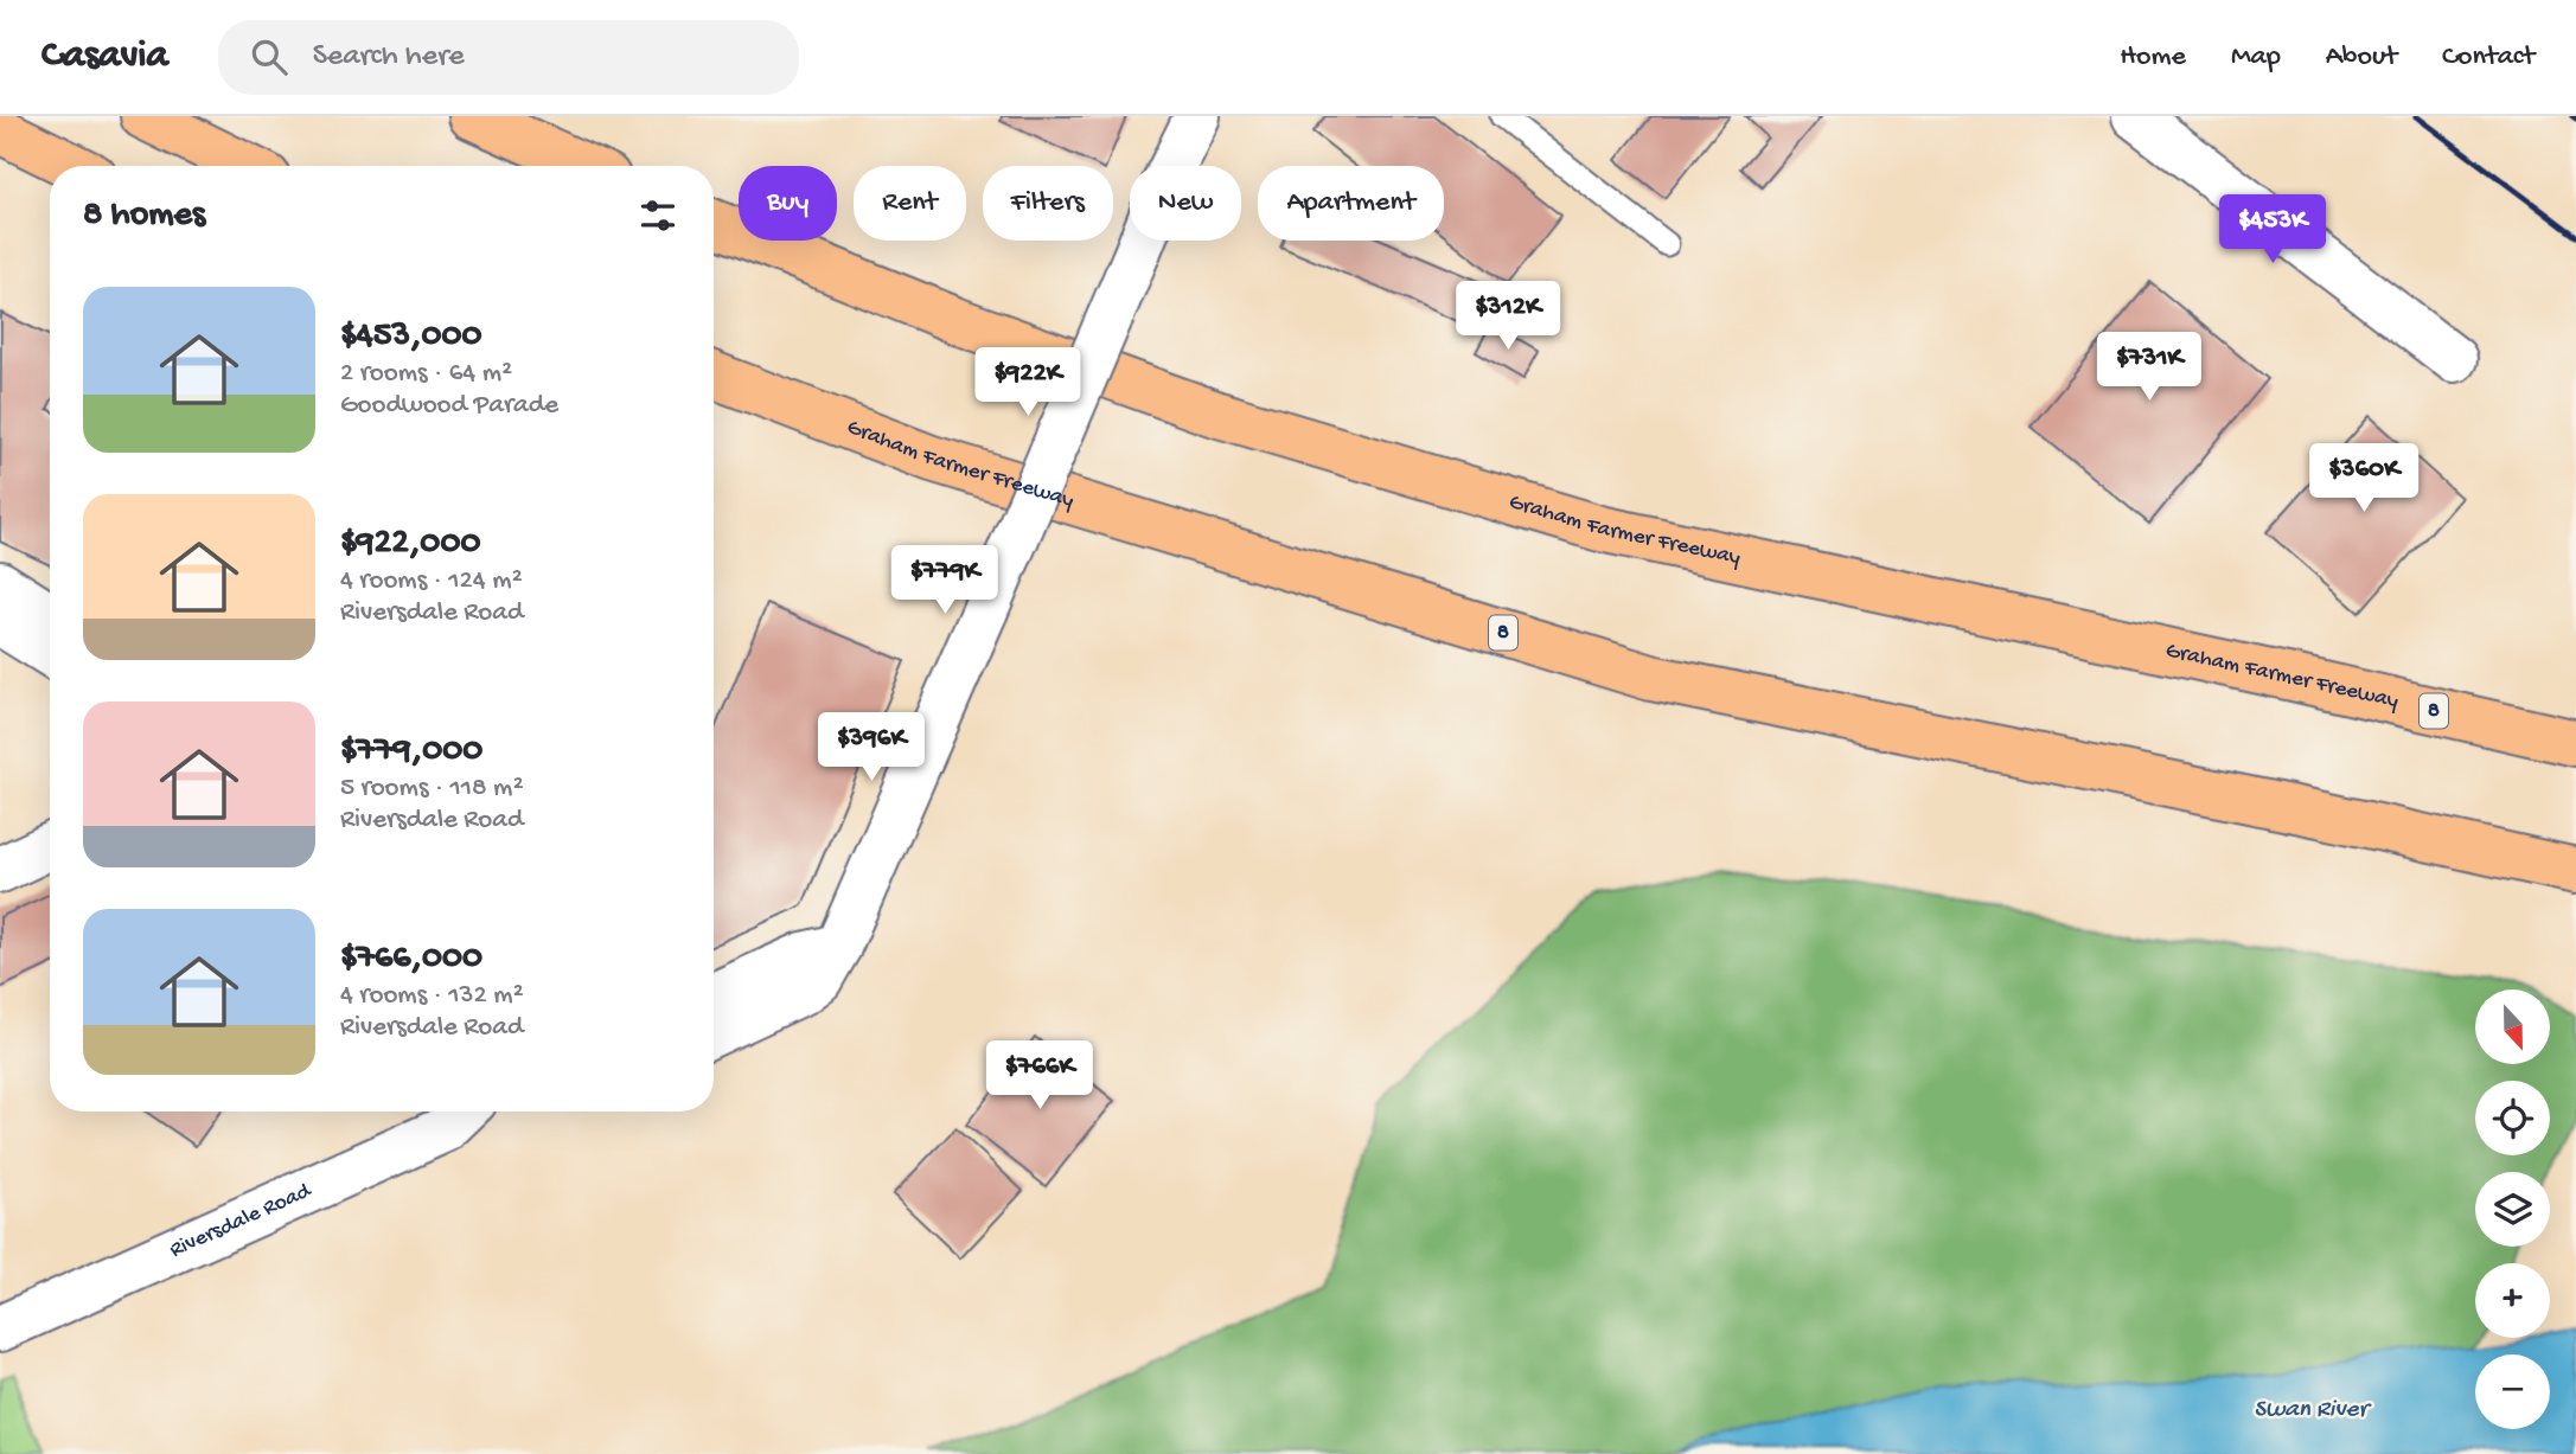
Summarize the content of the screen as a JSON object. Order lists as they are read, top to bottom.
{
  "streets": {
    "highway": ["Graham Farmer Freeway", "8"],
    "street": ["Riversdale Road"]
  },
  "water": ["Swan River"],
  "north": "bottom",
  "page": {
    "header": "Casavia",
    "search": "Search here",
    "nav": [
      "Home",
      "Map",
      "About",
      "Contact"
    ],
    "chip": [
      "Buy",
      "Rent",
      "Filters",
      "New",
      "Apartment"
    ],
    "heading": "8 homes",
    "price": [
      "$453K",
      "$312K",
      "$731K",
      "$922K",
      "$360K",
      "$779K",
      "$396K",
      "$766K"
    ],
    "list": [
      {
        "name": "$453,000",
        "note": "2 rooms · 64 m² · Goodwood Parade"
      },
      {
        "name": "$922,000",
        "note": "4 rooms · 124 m² · Riversdale Road"
      },
      {
        "name": "$779,000",
        "note": "5 rooms · 118 m² · Riversdale Road"
      },
      {
        "name": "$766,000",
        "note": "4 rooms · 132 m² · Riversdale Road"
      }
    ],
    "map_buttons": ["+", "−"]
  }
}
